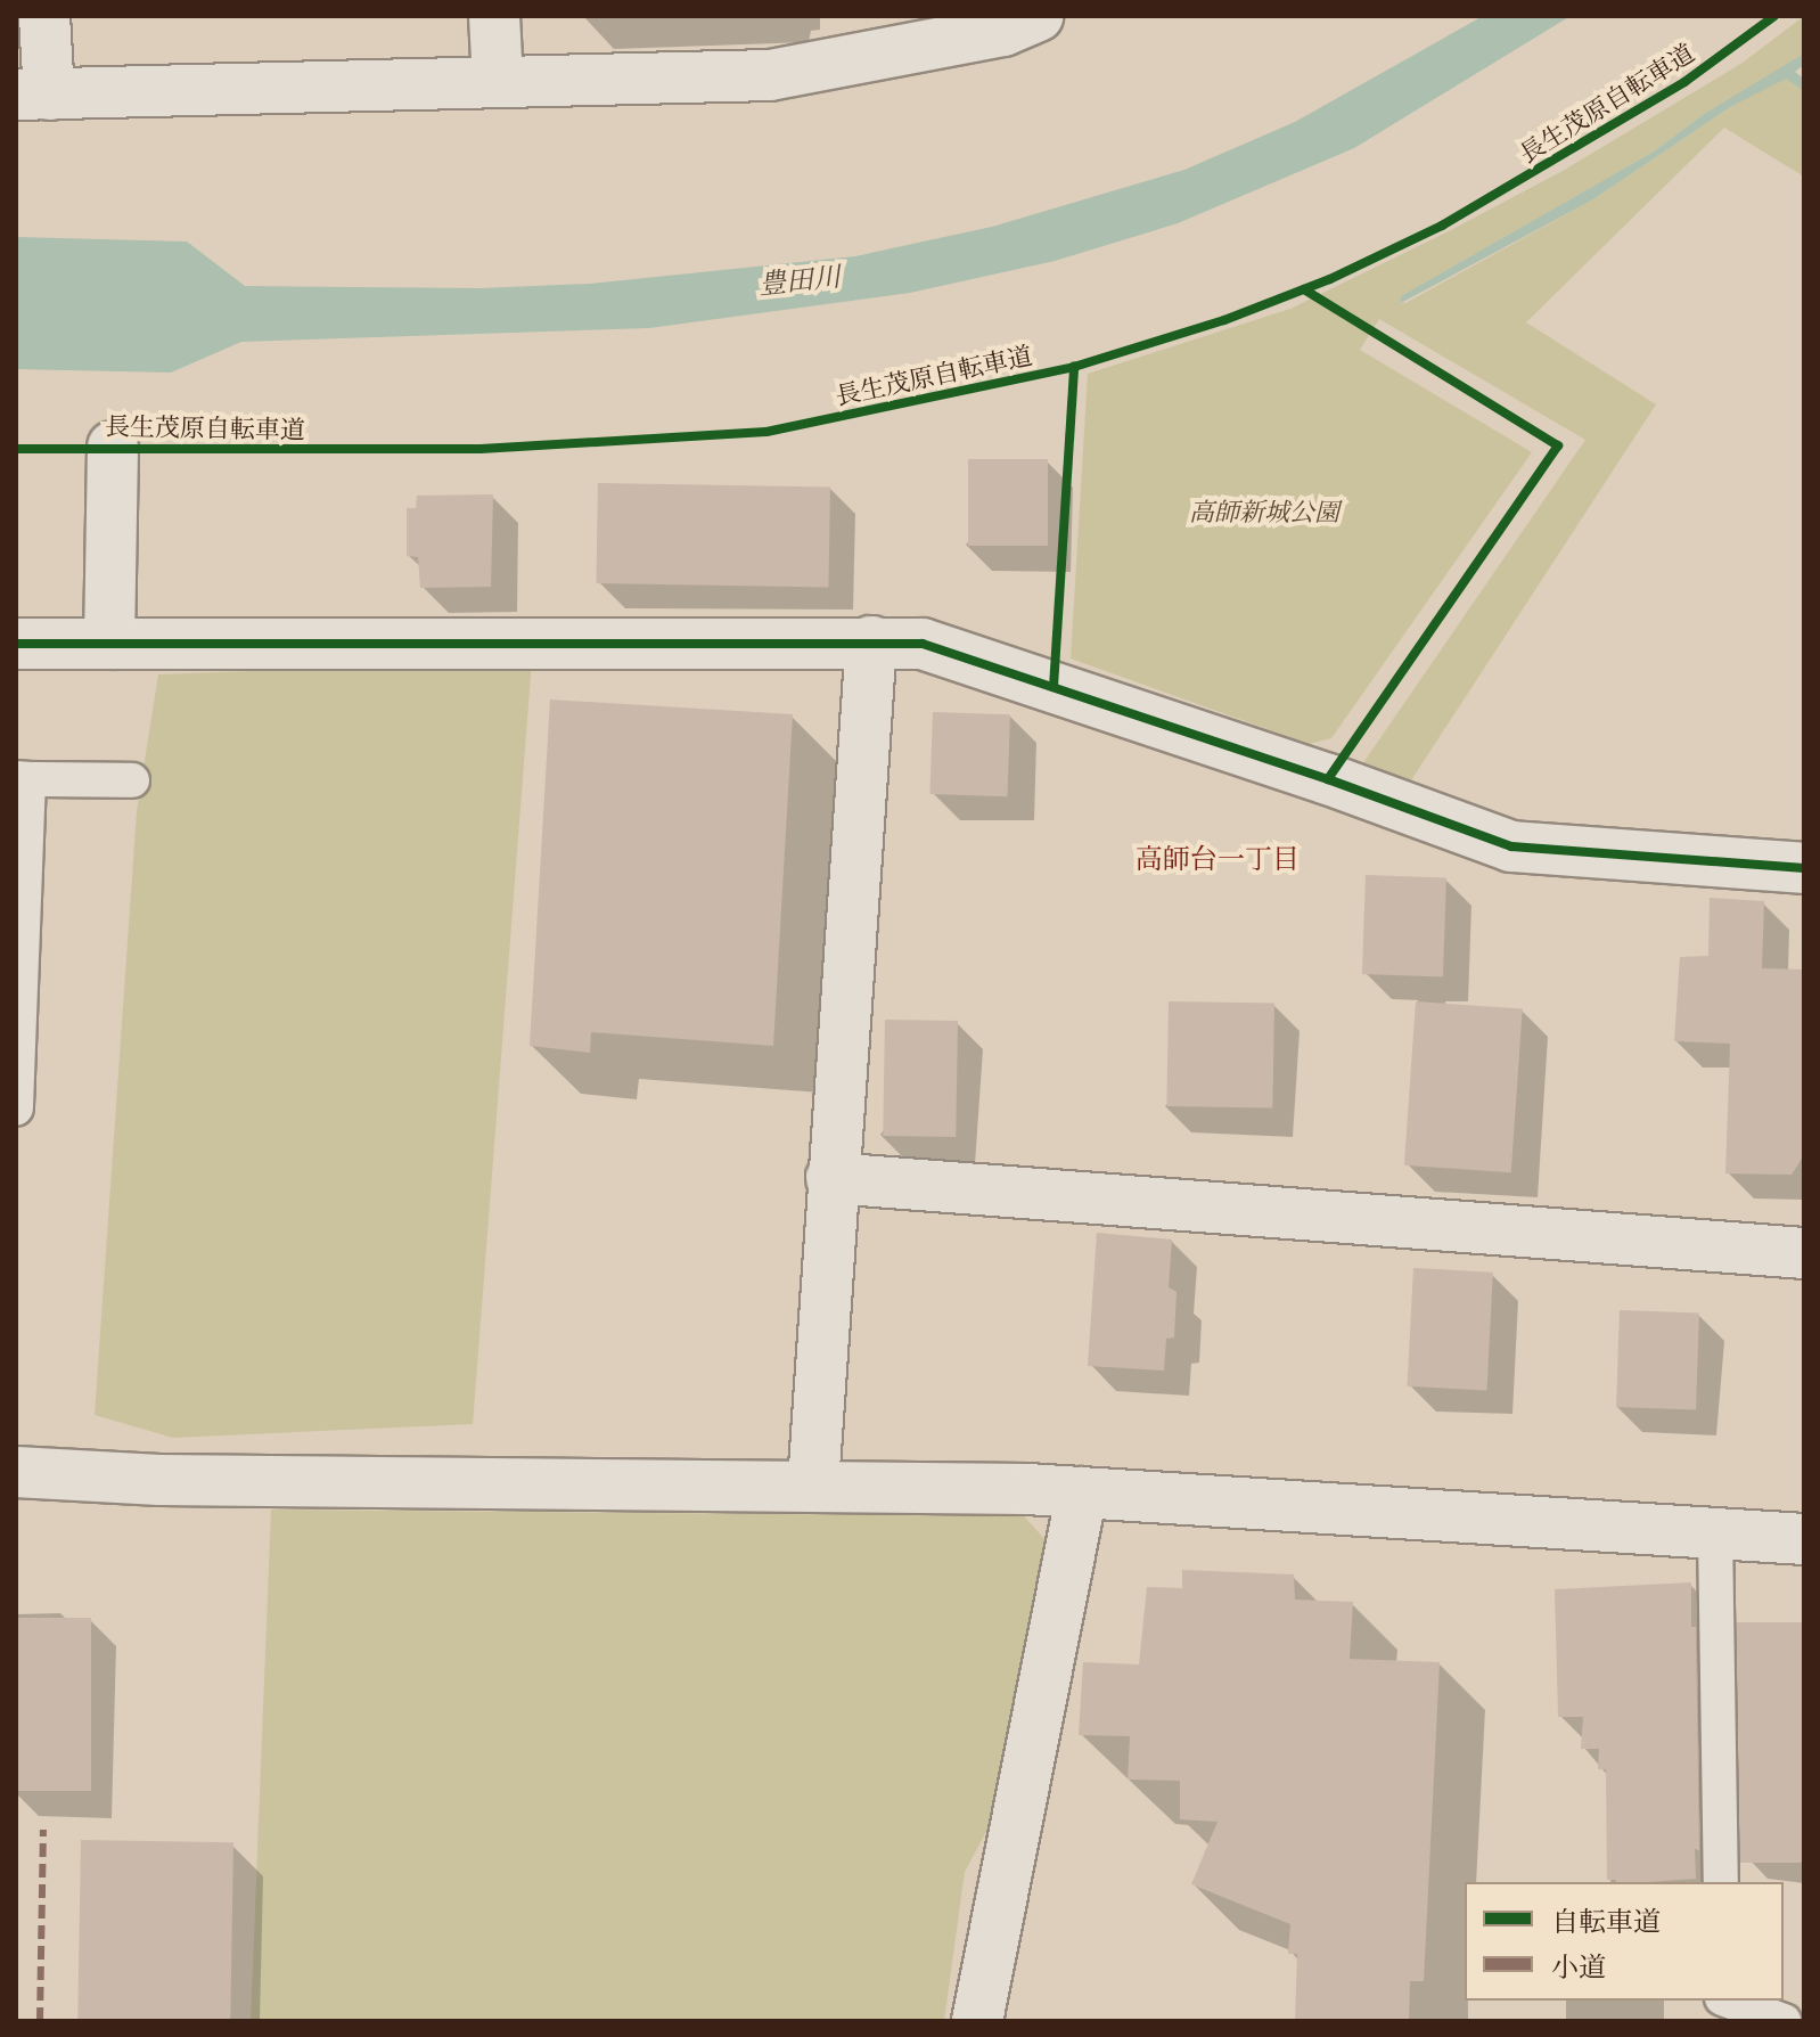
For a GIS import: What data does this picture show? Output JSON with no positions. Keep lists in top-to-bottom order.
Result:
{
  "streets": {
    "cycle path": ["長生茂原自転車道"]
  },
  "districts": ["高師台一丁目"],
  "water": ["豊田川"],
  "parks": ["高師新城公園"],
  "legend": ["自転車道", "小道"]
}
